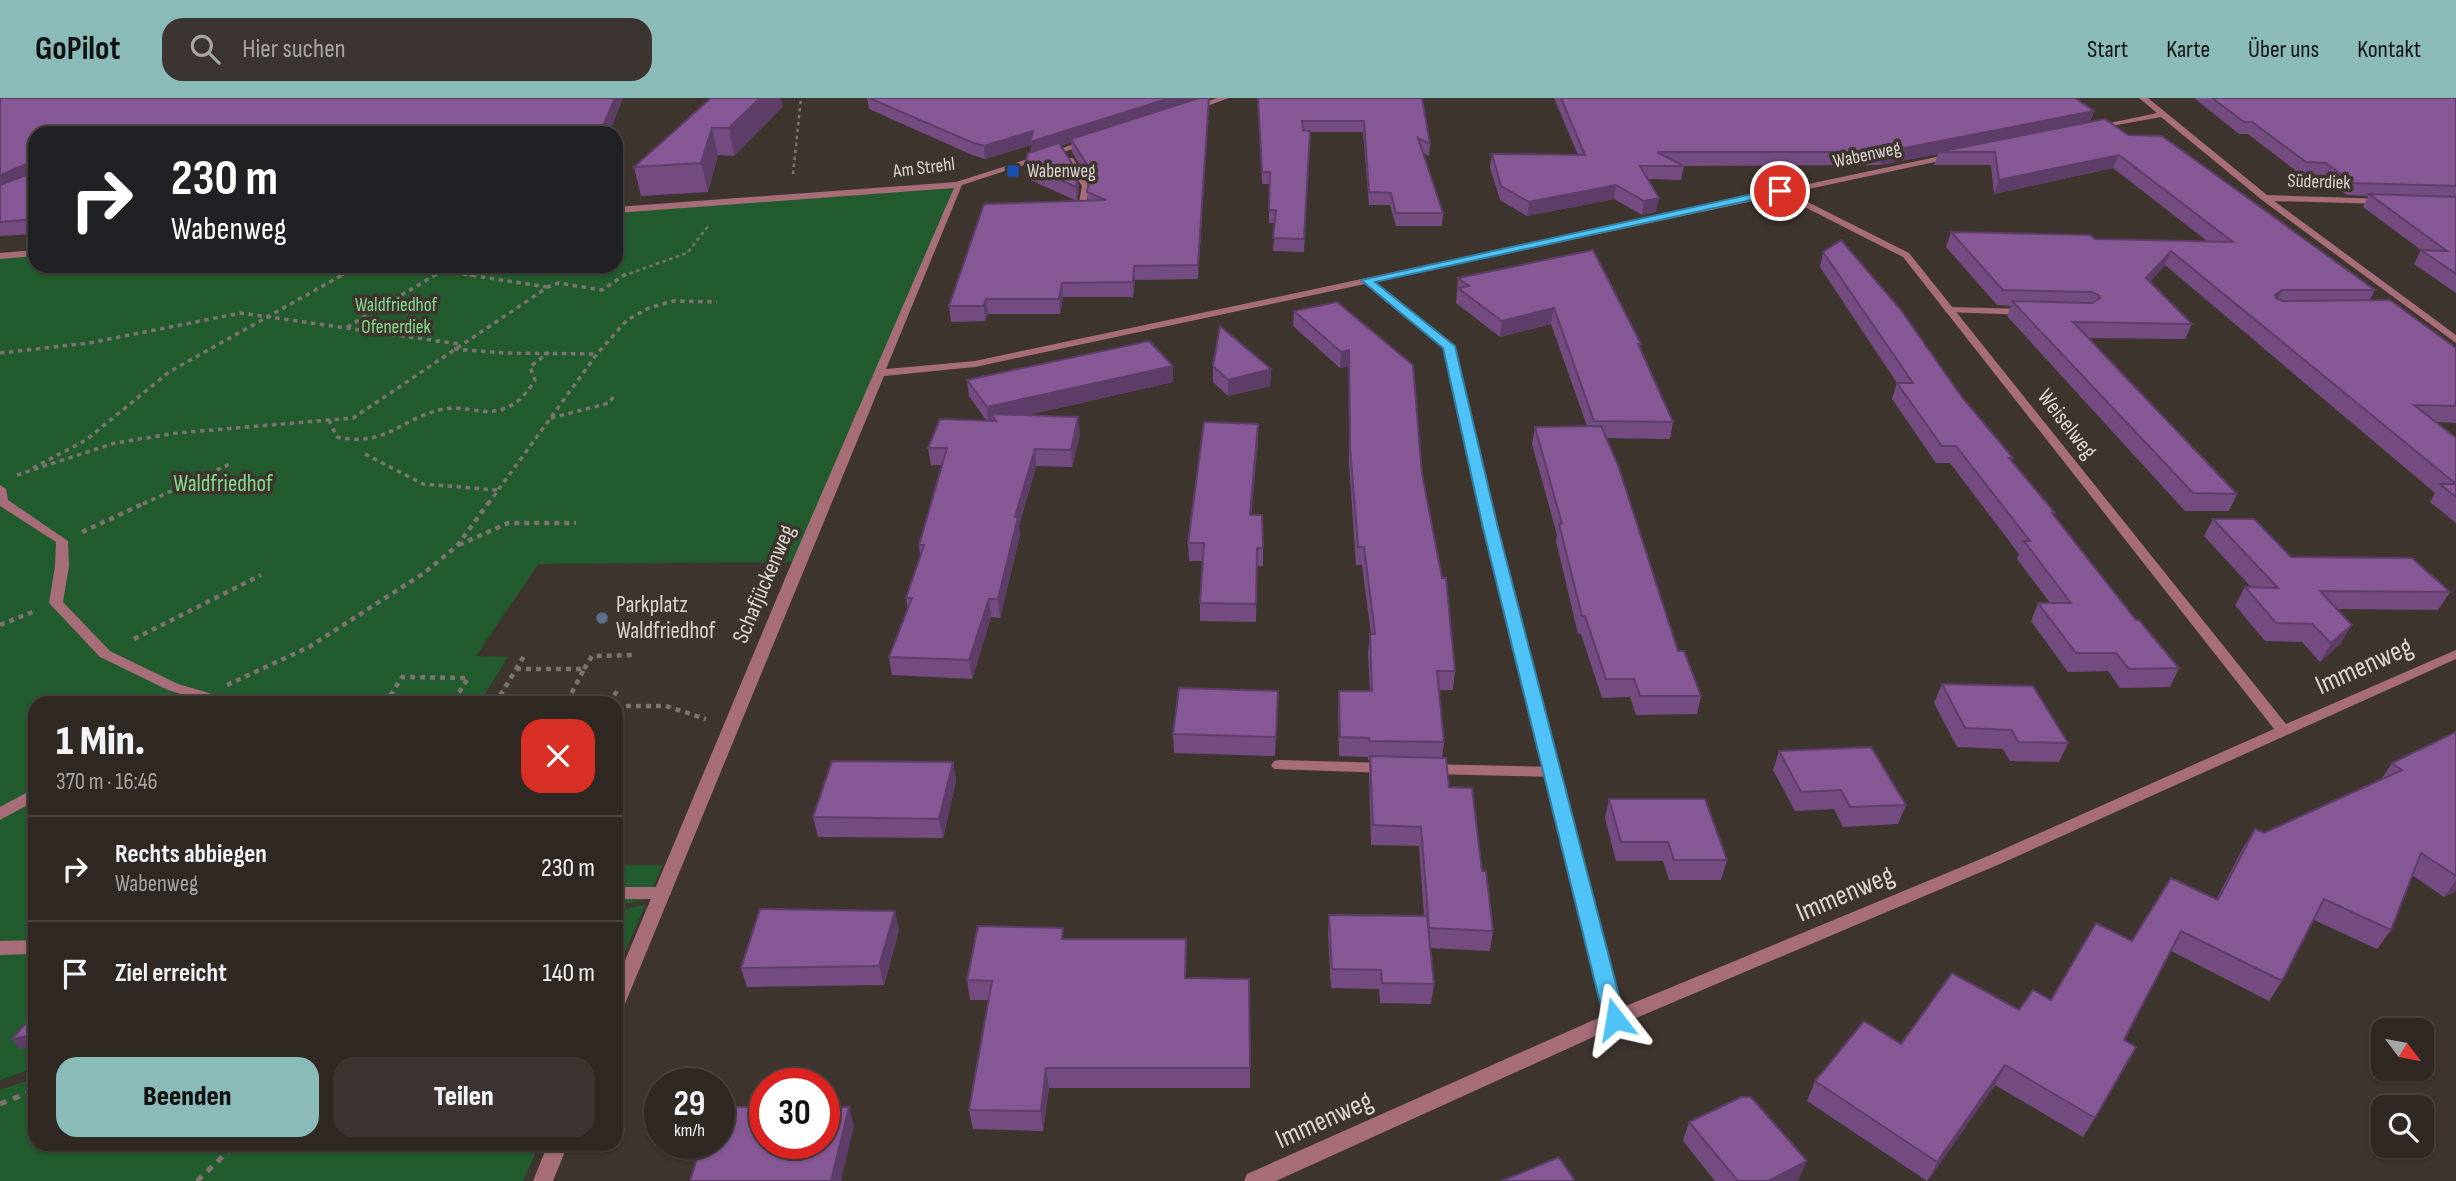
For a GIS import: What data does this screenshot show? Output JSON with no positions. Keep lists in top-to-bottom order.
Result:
{
  "streets": {
    "street": [
      "Wabenweg",
      "Am Strehl",
      "Süderdiek",
      "Weiselweg",
      "Schafjückenweg",
      "Immenweg"
    ]
  },
  "crossings": [
    ["Wabenweg", "Weiselweg"],
    ["Wabenweg", "Schafjückenweg"],
    ["Am Strehl", "Schafjückenweg"],
    ["Weiselweg", "Immenweg"]
  ],
  "parks": ["Waldfriedhof Ofenerdiek", "Waldfriedhof"],
  "places": {
    "transit": ["Wabenweg"],
    "other": ["Parkplatz Waldfriedhof"]
  },
  "north": "bottom right",
  "page": {
    "header": "GoPilot",
    "search": "Hier suchen",
    "nav": [
      "Start",
      "Karte",
      "Über uns",
      "Kontakt"
    ],
    "turn": ["230 m", "Wabenweg"],
    "heading": ["1 Min.", "370 m · 16:46"],
    "list": [
      {
        "name": "Rechts abbiegen",
        "note": "Wabenweg",
        "value": "230 m"
      },
      {
        "name": "Ziel erreicht",
        "value": "140 m"
      }
    ],
    "buttons": ["Beenden", "Teilen"],
    "speed": "29 km/h",
    "limit": "30"
  }
}
